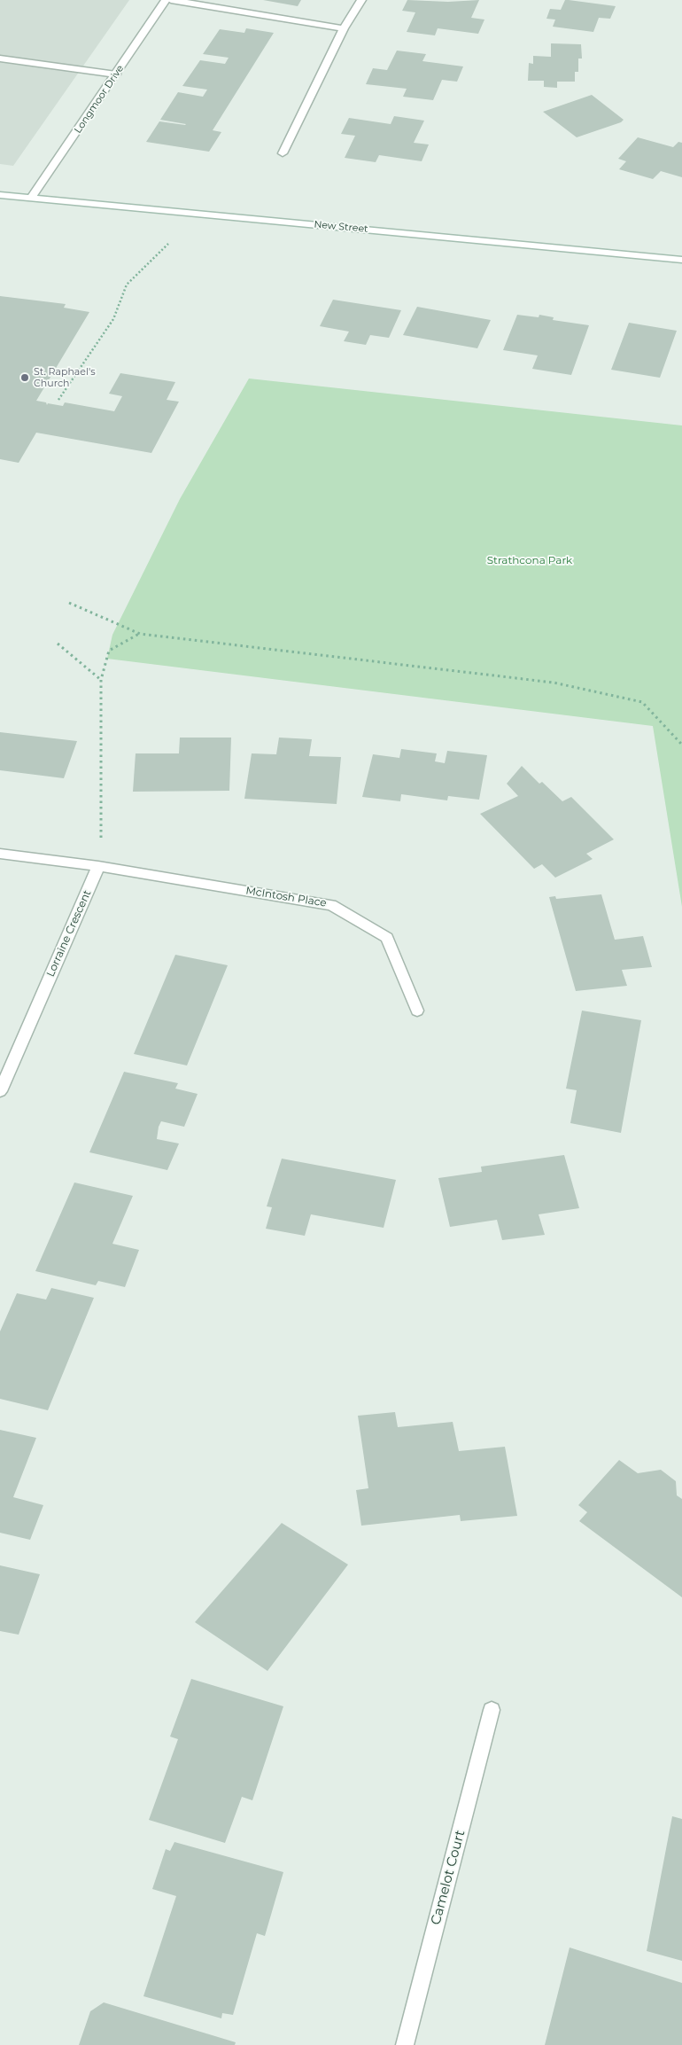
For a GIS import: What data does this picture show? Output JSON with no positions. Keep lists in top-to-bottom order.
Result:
{
  "streets": {
    "street": [
      "Longmoor Drive",
      "New Street",
      "McIntosh Place",
      "Lorraine Crescent",
      "Camelot Court"
    ]
  },
  "crossings": [
    ["Longmoor Drive", "New Street"],
    ["McIntosh Place", "Lorraine Crescent"]
  ],
  "parks": ["Strathcona Park"],
  "places": ["St. Raphael's Church"]
}
